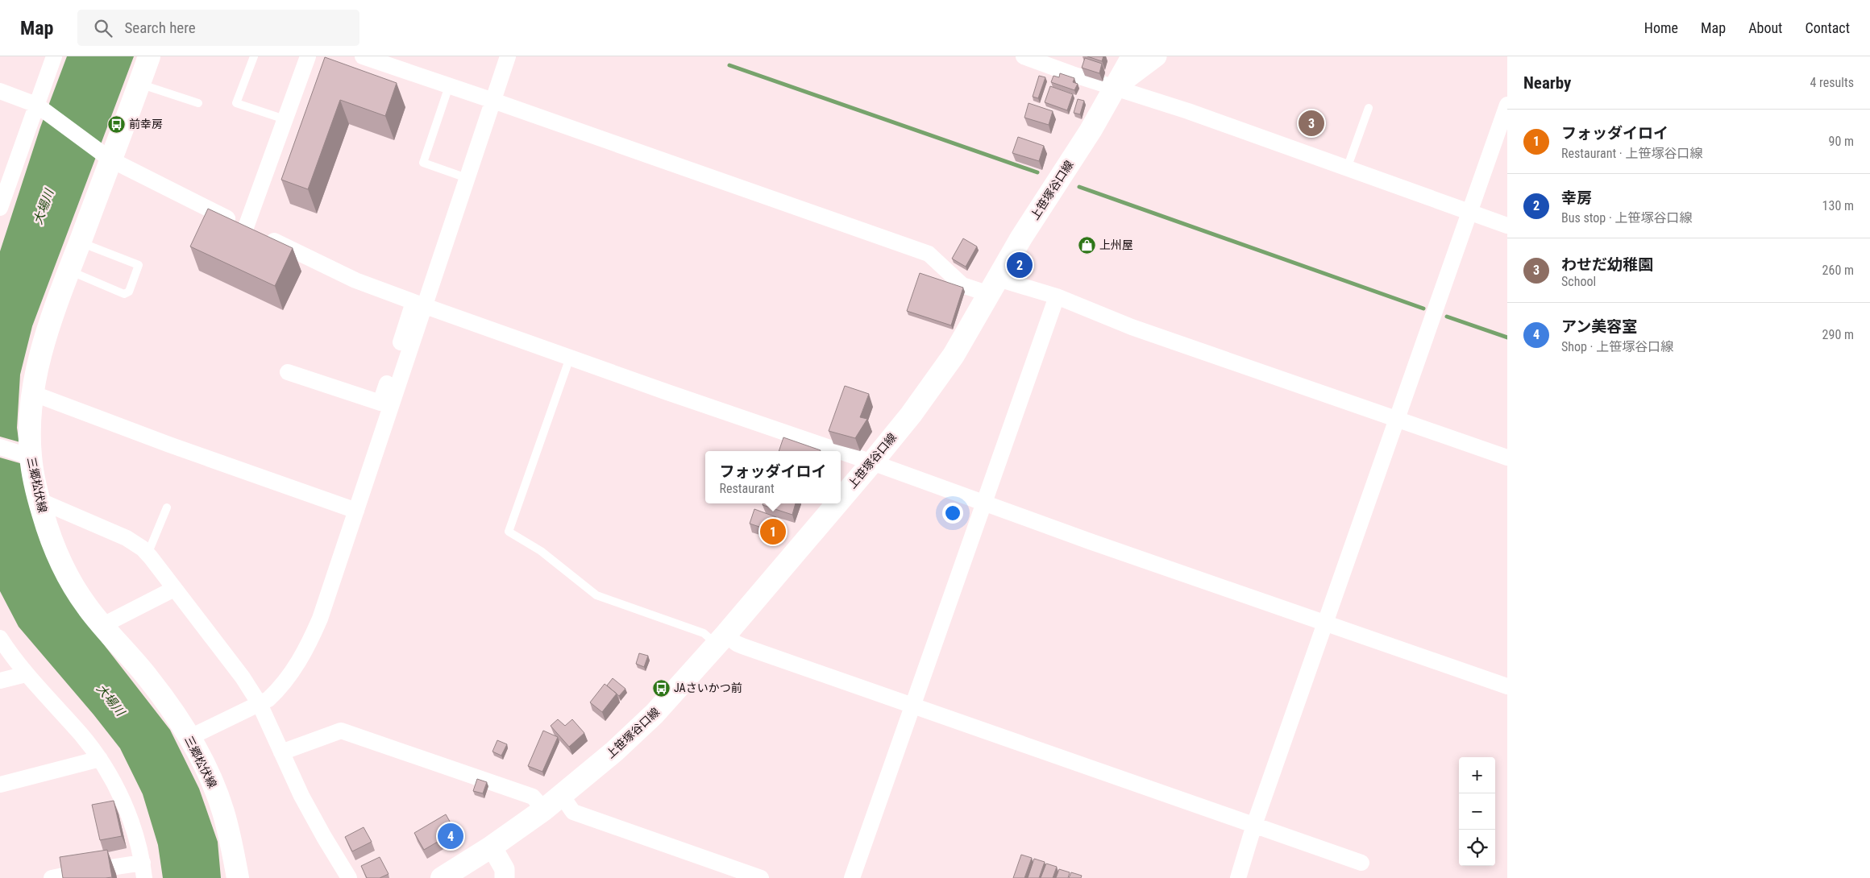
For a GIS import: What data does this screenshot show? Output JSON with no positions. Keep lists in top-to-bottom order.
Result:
{
  "streets": {
    "main road": ["上笹塚谷口線", "三郷松伏線"]
  },
  "water": ["大場川"],
  "places": {
    "bus stop": ["前幸房", "JAさいかつ前"],
    "shop": ["上州屋"]
  },
  "page": {
    "header": "Map",
    "search": "Search here",
    "nav": [
      "Home",
      "Map",
      "About",
      "Contact"
    ],
    "heading": ["Nearby", "4 results"],
    "pins": [
      "3",
      "2",
      "1",
      "4"
    ],
    "list": [
      {
        "mark": "1",
        "name": "フォッダイロイ",
        "note": "Restaurant · 上笹塚谷口線",
        "value": "90 m"
      },
      {
        "mark": "2",
        "name": "幸房",
        "note": "Bus stop · 上笹塚谷口線",
        "value": "130 m"
      },
      {
        "mark": "3",
        "name": "わせだ幼稚園",
        "note": "School",
        "value": "260 m"
      },
      {
        "mark": "4",
        "name": "アン美容室",
        "note": "Shop · 上笹塚谷口線",
        "value": "290 m"
      }
    ],
    "popup": ["フォッダイロイ", "Restaurant"],
    "map_buttons": ["+", "−"]
  }
}
